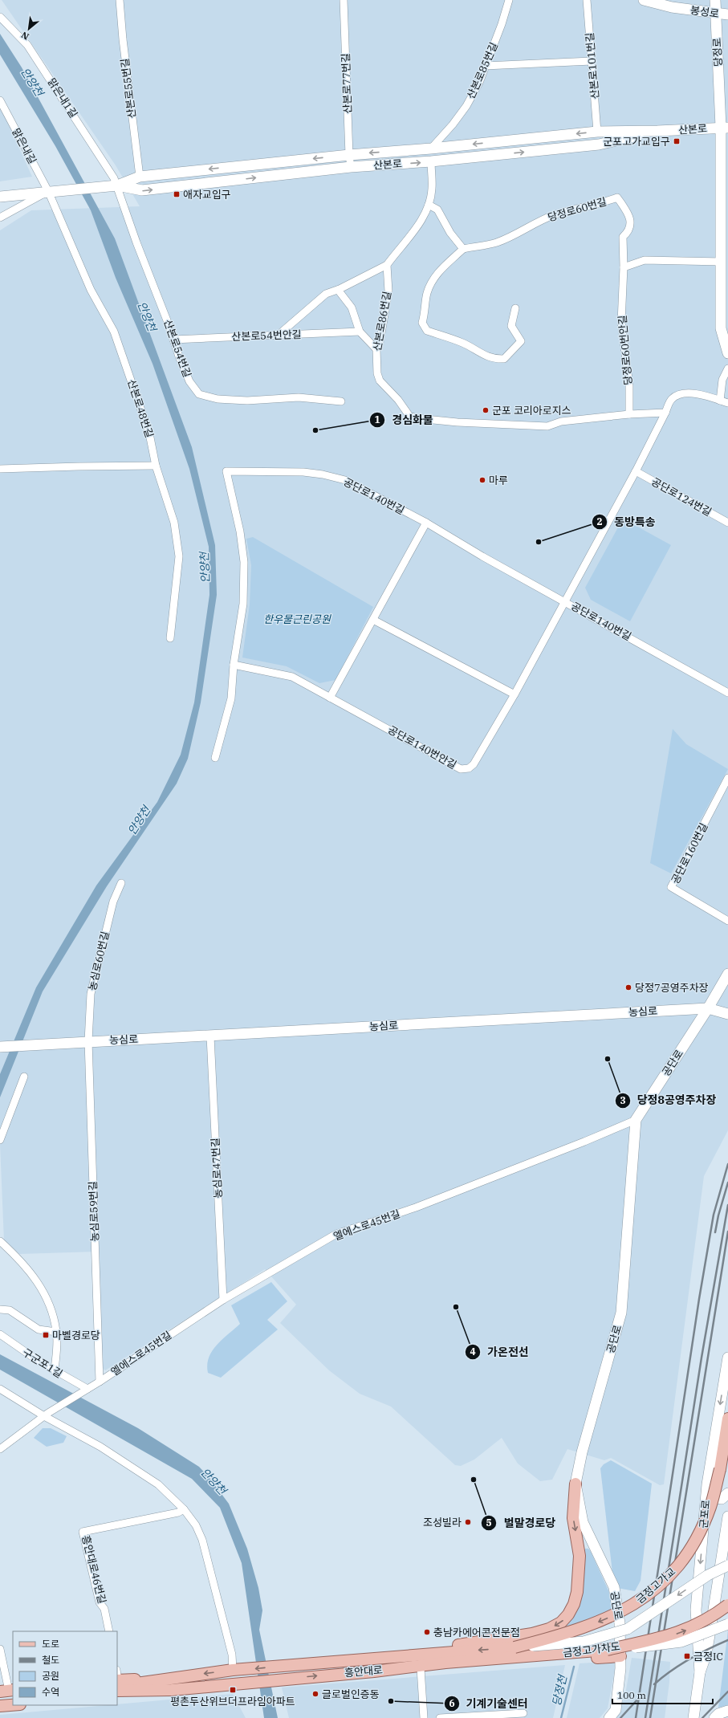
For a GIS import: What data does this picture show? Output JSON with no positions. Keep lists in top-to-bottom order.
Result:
{
  "streets": {
    "main road": ["금정고가교", "금정고가차도", "흥안대로"],
    "street": [
      "봉성로",
      "당정로",
      "산본로101번길",
      "산본로85번길",
      "산본로77번길",
      "산본로55번길",
      "맑은내1길",
      "산본로",
      "맑은내길",
      "당정로60번길",
      "산본로86번길",
      "산본로54번안길",
      "산본로54번길",
      "당정로60번안길",
      "산본로48번길",
      "공단로140번길",
      "공단로124번길",
      "공단로140번안길",
      "공단로160번길",
      "농심로60번길",
      "농심로",
      "공단로",
      "농심로47번길",
      "농심로59번길",
      "엘에스로45번길",
      "구군포1길",
      "군포로",
      "흥안대로46번길"
    ]
  },
  "crossings": [
    ["봉성로", "당정로"],
    ["당정로", "산본로"],
    ["산본로101번길", "산본로"],
    ["산본로85번길", "산본로"],
    ["산본로77번길", "산본로"],
    ["산본로55번길", "산본로"],
    ["맑은내1길", "산본로"],
    ["맑은내1길", "산본로54번길"],
    ["산본로", "산본로54번길"],
    ["맑은내길", "산본로48번길"],
    ["당정로60번길", "당정로60번안길"],
    ["산본로86번길", "당정로60번안길"],
    ["산본로86번길", "공단로140번안길"],
    ["산본로54번안길", "산본로54번길"],
    ["공단로140번길", "공단로140번안길"],
    ["공단로124번길", "공단로140번안길"],
    ["농심로60번길", "농심로"],
    ["농심로60번길", "농심로59번길"],
    ["농심로", "공단로"],
    ["농심로", "농심로47번길"],
    ["농심로", "농심로59번길"],
    ["공단로", "엘에스로45번길"],
    ["농심로47번길", "엘에스로45번길"],
    ["농심로59번길", "엘에스로45번길"],
    ["엘에스로45번길", "구군포1길"],
    ["금정고가차도", "흥안대로"]
  ],
  "one_way": ["금정고가교", "금정고가차도"],
  "water": ["안양천", "당정천"],
  "parks": ["한우물근린공원"],
  "places": {
    "transit": [
      "군포고가교입구",
      "애자교입구",
      "마벨경로당",
      "금정IC",
      "평촌두산위브더프라임아파트"
    ],
    "other": [
      "군포 코리아로지스",
      "경심화물",
      "마루",
      "동방특송",
      "당정7공영주차장",
      "당정8공영주차장",
      "가온전선",
      "벌말경로당",
      "조성빌라",
      "충남카에어콘전문점",
      "글로벌인증동",
      "기계기술센터"
    ]
  },
  "legend": [
    "도로",
    "철도",
    "공원",
    "수역"
  ],
  "scale_bar": "100 m",
  "north": "bottom left"
}
